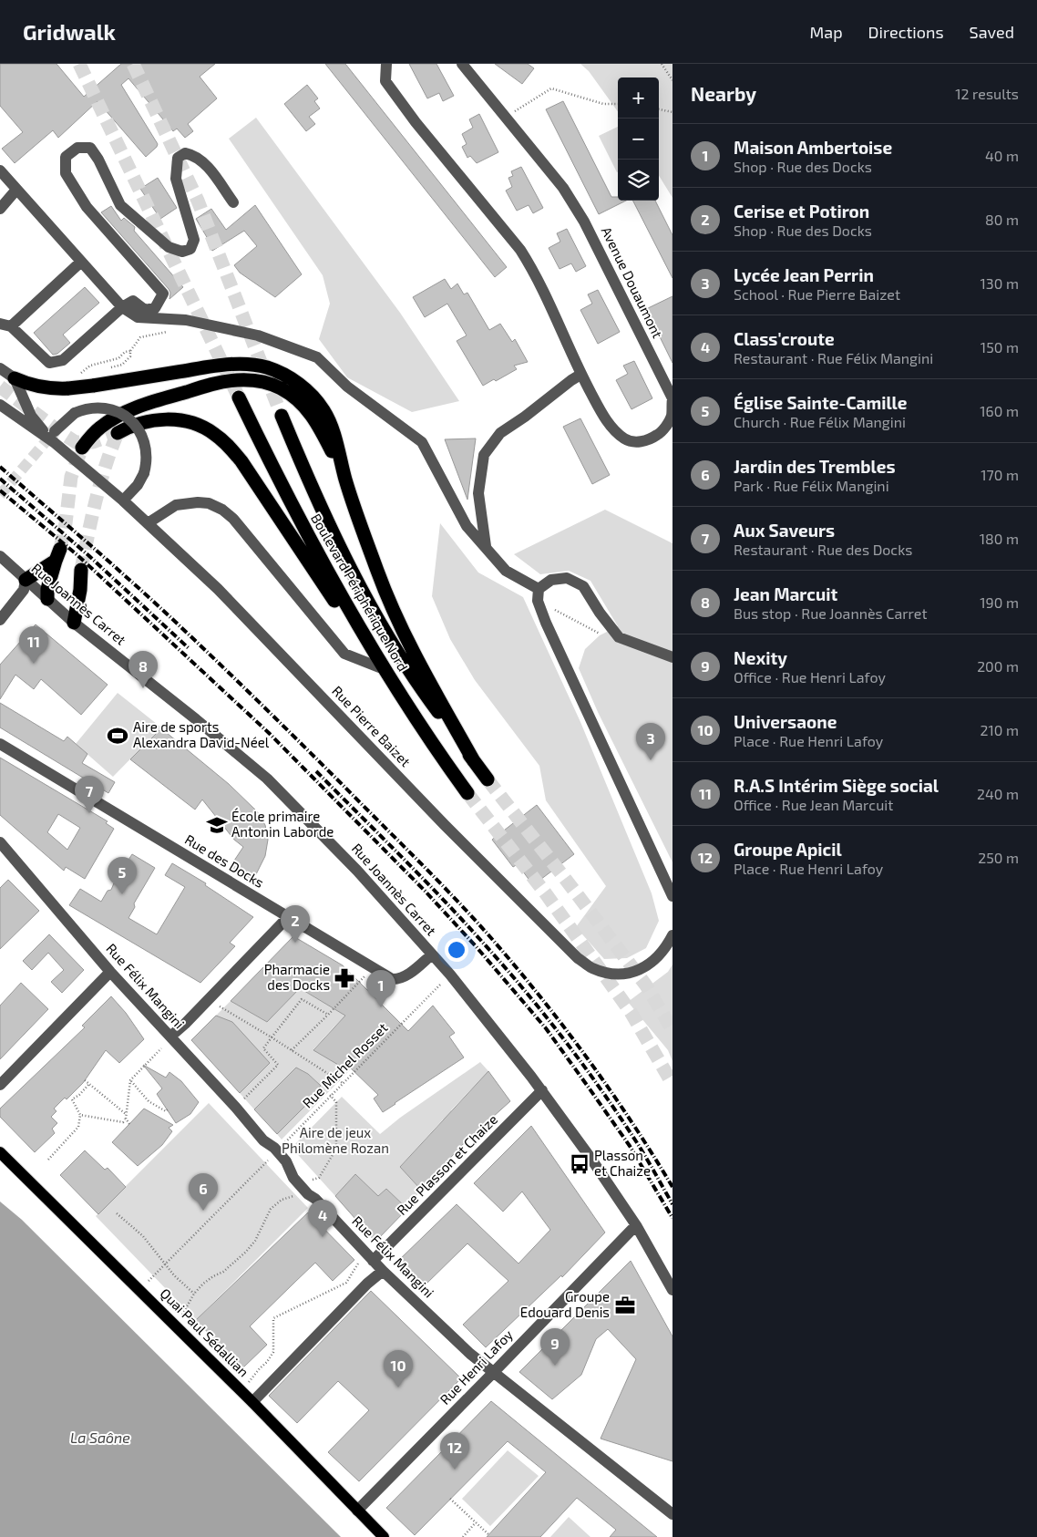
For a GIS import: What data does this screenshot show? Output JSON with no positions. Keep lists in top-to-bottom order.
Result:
{
  "streets": {
    "highway": ["Boulevard Périphérique Nord"],
    "main road": ["Quai Paul Sédallian"],
    "street": [
      "Avenue Douaumont",
      "Rue Joannès Carret",
      "Rue Pierre Baizet",
      "Rue des Docks",
      "Rue Félix Mangini",
      "Rue Plasson et Chaize",
      "Rue Henri Lafoy"
    ],
    "path": ["Rue Michel Rosset"]
  },
  "crossings": [
    ["Rue Joannès Carret", "Rue des Docks"],
    ["Rue Joannès Carret", "Rue Michel Rosset"],
    ["Rue Joannès Carret", "Rue Plasson et Chaize"],
    ["Rue Joannès Carret", "Rue Henri Lafoy"],
    ["Rue Félix Mangini", "Rue Michel Rosset"],
    ["Rue Félix Mangini", "Rue Plasson et Chaize"],
    ["Rue Félix Mangini", "Rue Henri Lafoy"],
    ["Quai Paul Sédallian", "Rue Henri Lafoy"]
  ],
  "water": ["La Saône"],
  "parks": ["Aire de jeux Philomène Rozan"],
  "places": {
    "sports": ["Aire de sports Alexandra David-Néel"],
    "school or university": ["École primaire Antonin Laborde"],
    "pharmacy": ["Pharmacie des Docks"],
    "bus stop": ["Plasson et Chaize"],
    "office": ["Groupe Edouard Denis"]
  },
  "page": {
    "header": "Gridwalk",
    "nav": ["Map", "Directions", "Saved"],
    "heading": ["Nearby", "12 results"],
    "map_buttons": ["+", "−"],
    "list": [
      {
        "mark": "1",
        "name": "Maison Ambertoise",
        "note": "Shop · Rue des Docks",
        "value": "40 m"
      },
      {
        "mark": "2",
        "name": "Cerise et Potiron",
        "note": "Shop · Rue des Docks",
        "value": "80 m"
      },
      {
        "mark": "3",
        "name": "Lycée Jean Perrin",
        "note": "School · Rue Pierre Baizet",
        "value": "130 m"
      },
      {
        "mark": "4",
        "name": "Class'croute",
        "note": "Restaurant · Rue Félix Mangini",
        "value": "150 m"
      },
      {
        "mark": "5",
        "name": "Église Sainte-Camille",
        "note": "Church · Rue Félix Mangini",
        "value": "160 m"
      },
      {
        "mark": "6",
        "name": "Jardin des Trembles",
        "note": "Park · Rue Félix Mangini",
        "value": "170 m"
      },
      {
        "mark": "7",
        "name": "Aux Saveurs",
        "note": "Restaurant · Rue des Docks",
        "value": "180 m"
      },
      {
        "mark": "8",
        "name": "Jean Marcuit",
        "note": "Bus stop · Rue Joannès Carret",
        "value": "190 m"
      },
      {
        "mark": "9",
        "name": "Nexity",
        "note": "Office · Rue Henri Lafoy",
        "value": "200 m"
      },
      {
        "mark": "10",
        "name": "Universaone",
        "note": "Place · Rue Henri Lafoy",
        "value": "210 m"
      },
      {
        "mark": "11",
        "name": "R.A.S Intérim Siège social",
        "note": "Office · Rue Jean Marcuit",
        "value": "240 m"
      },
      {
        "mark": "12",
        "name": "Groupe Apicil",
        "note": "Place · Rue Henri Lafoy",
        "value": "250 m"
      }
    ],
    "pins": [
      "11",
      "8",
      "3",
      "7",
      "5",
      "2",
      "1",
      "6",
      "4",
      "9",
      "10",
      "12"
    ]
  }
}
